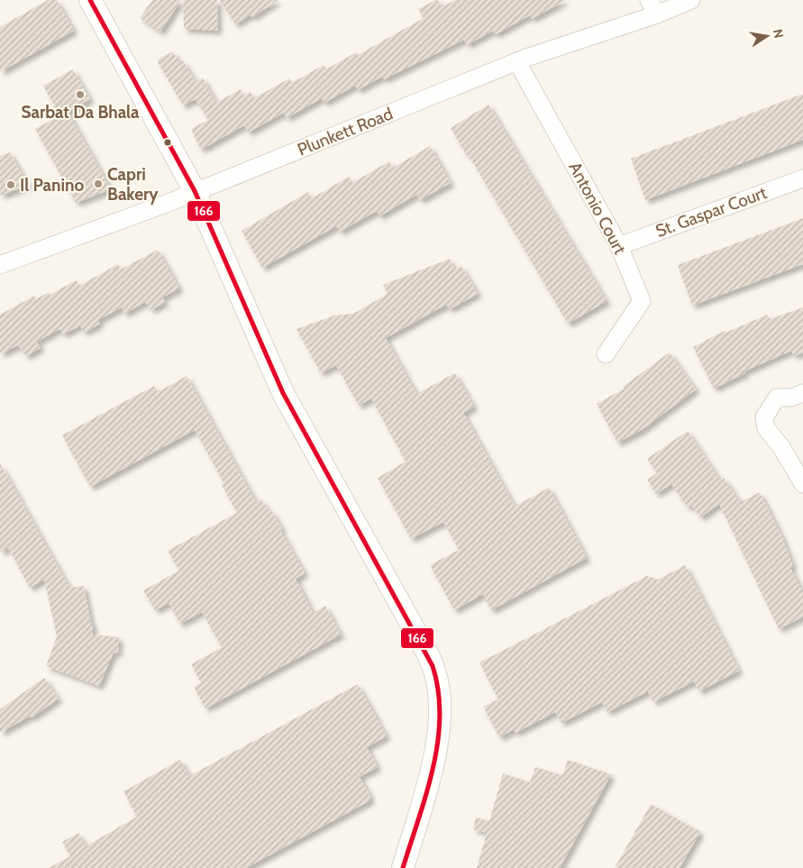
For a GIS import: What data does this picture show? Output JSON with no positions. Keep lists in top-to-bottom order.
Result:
{
  "streets": {
    "street": ["Plunkett Road", "Antonio Court", "St. Gaspar Court"]
  },
  "crossings": [
    ["Plunkett Road", "Antonio Court"],
    ["Antonio Court", "St. Gaspar Court"]
  ],
  "places": ["Sarbat Da Bhala", "Capri Bakery", "Il Panino"],
  "lines": ["transit line 166"],
  "north": "right"
}
